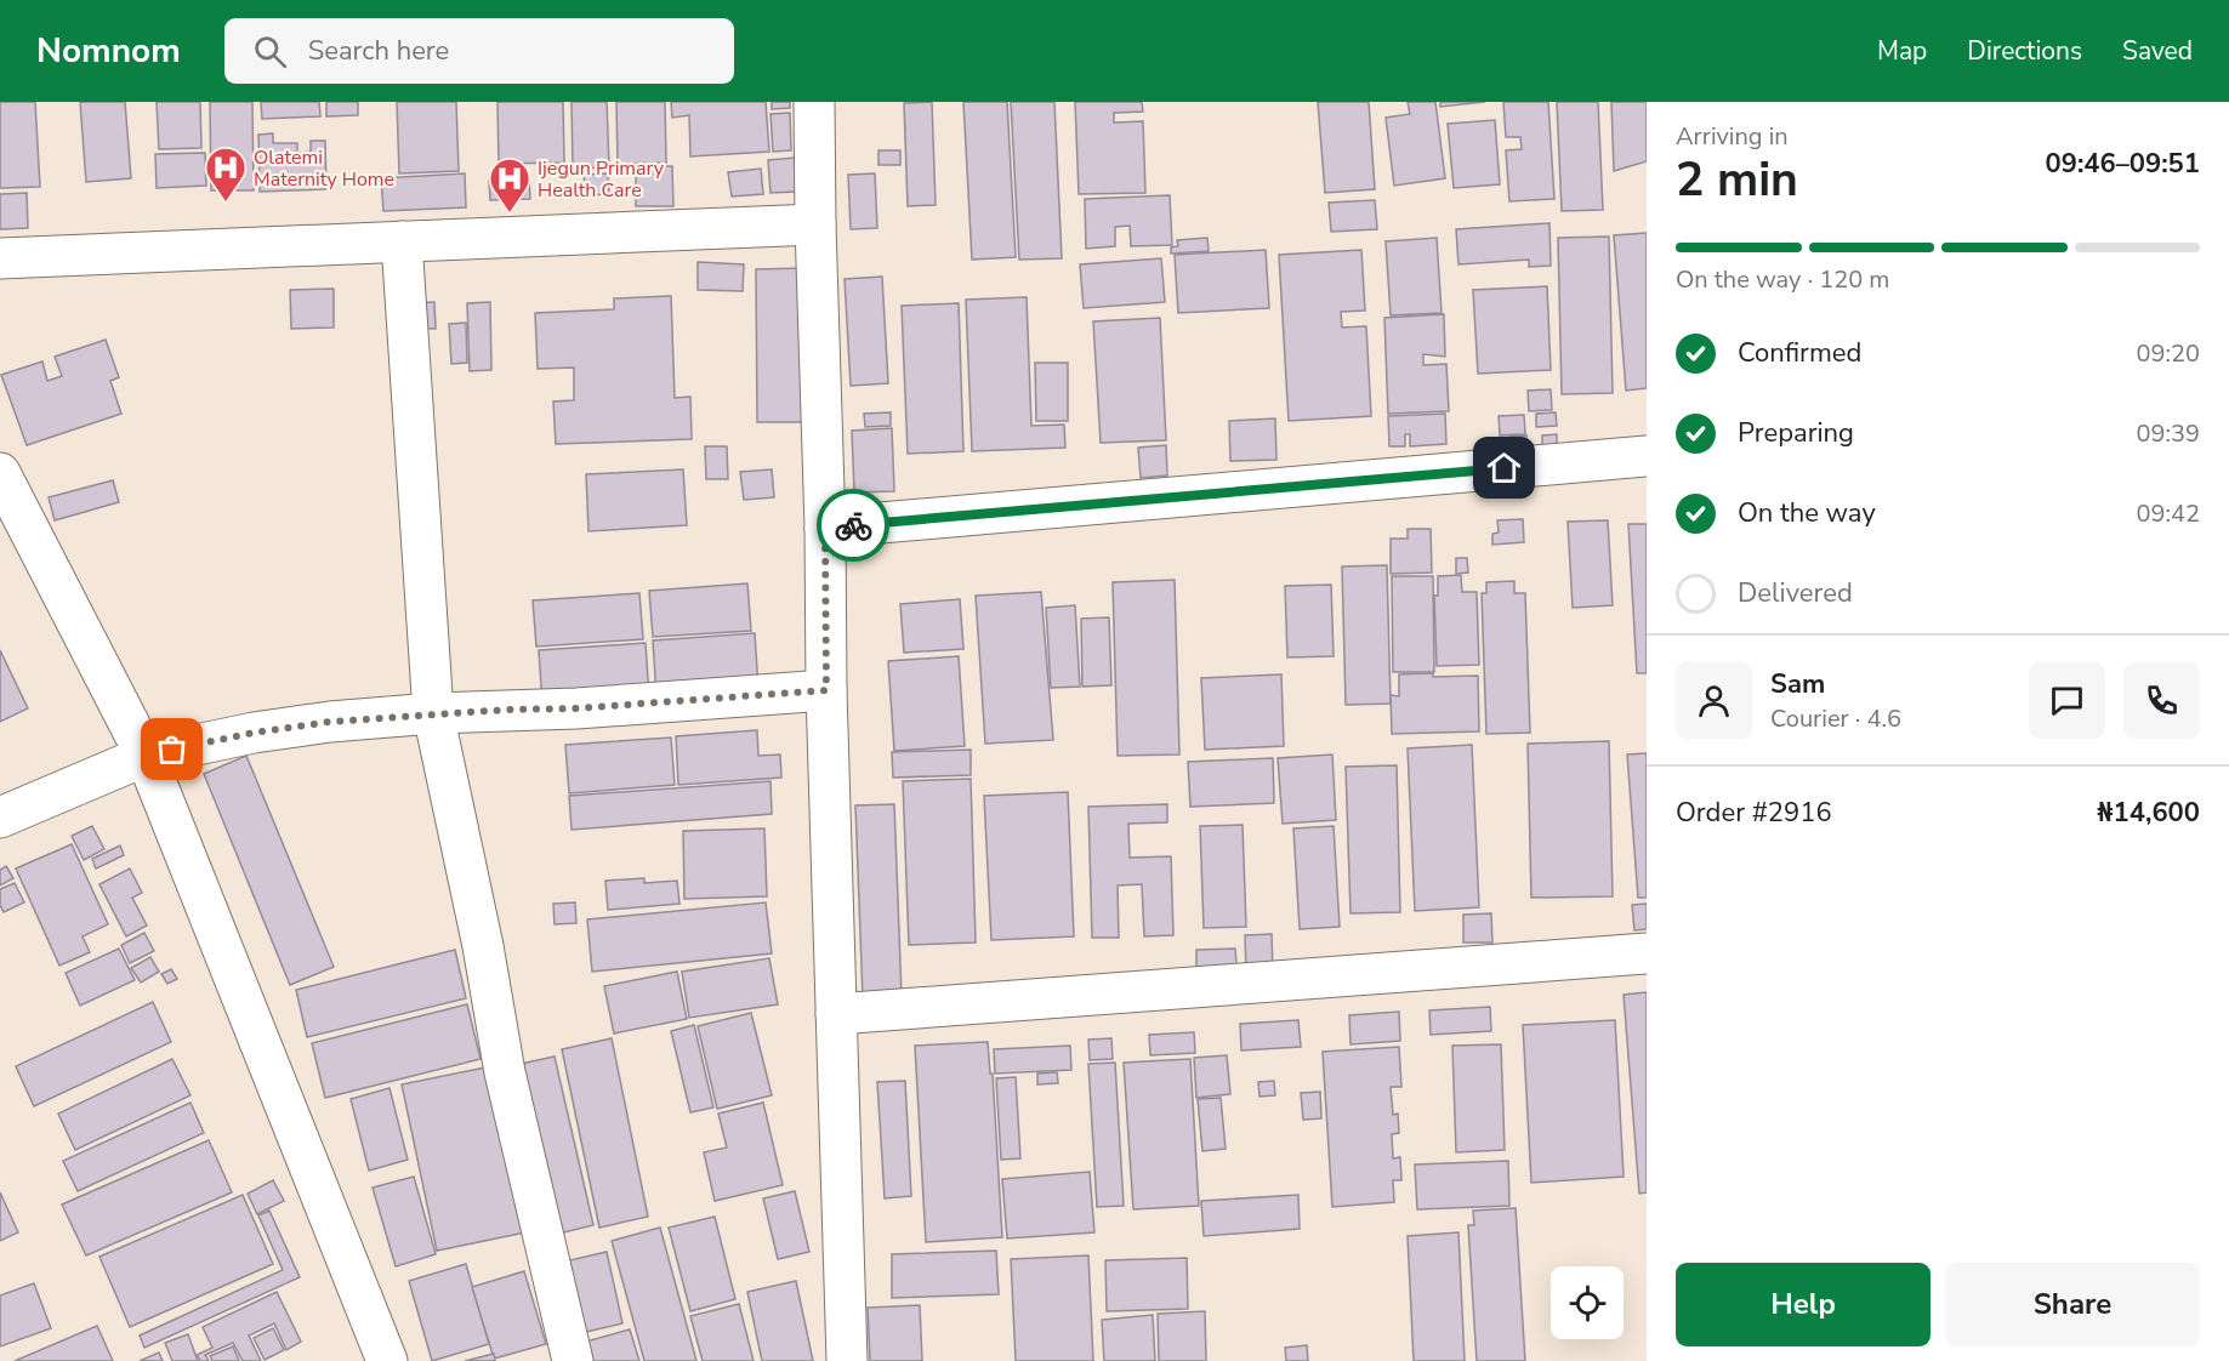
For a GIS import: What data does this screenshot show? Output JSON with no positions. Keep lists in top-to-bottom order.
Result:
{
  "places": {
    "hospital": ["Olatemi Maternity Home", "Ijegun Primary Health Care"]
  },
  "page": {
    "header": "Nomnom",
    "search": "Search here",
    "nav": ["Map", "Directions", "Saved"],
    "heading": ["2 min", "Arriving in", "09:46–09:51"],
    "panel": [
      "Sam",
      "Courier · 4.6",
      "Order #2916",
      "₦14,600"
    ],
    "bar": "On the way · 120 m",
    "list": [
      ["Confirmed", "09:20"],
      ["Preparing", "09:39"],
      ["On the way", "09:42"],
      "Delivered"
    ],
    "buttons": ["Help", "Share"]
  }
}
